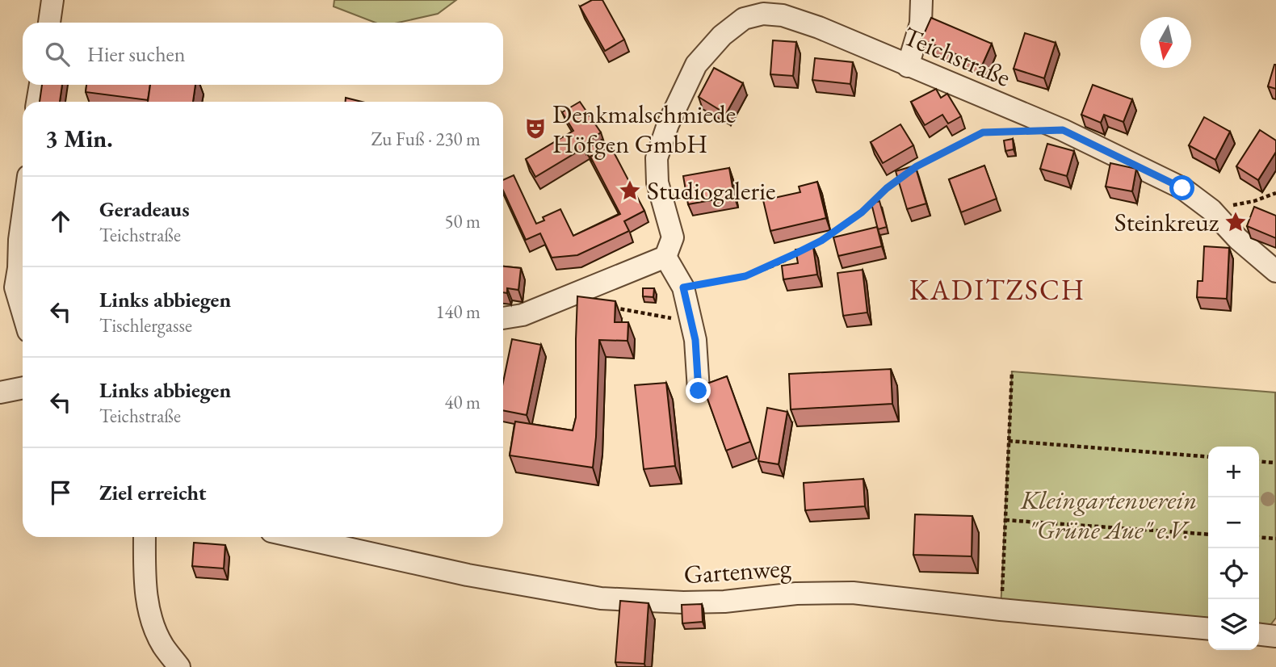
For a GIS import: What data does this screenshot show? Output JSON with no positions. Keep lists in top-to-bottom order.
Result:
{
  "streets": {
    "street": ["Teichstraße", "Gartenweg"]
  },
  "districts": ["KADITZSCH"],
  "parks": ["Kleingartenverein \"Grüne Aue\" e.V."],
  "places": {
    "theatre": ["Denkmalschmiede Höfgen GmbH"],
    "place": ["Studiogalerie", "Steinkreuz"]
  },
  "north": "bottom",
  "page": {
    "search": "Hier suchen",
    "heading": ["3 Min.", "Zu Fuß · 230 m"],
    "list": [
      ["Geradeaus", "Teichstraße", "50 m"],
      ["Links abbiegen", "Tischlergasse", "140 m"],
      ["Links abbiegen", "Teichstraße", "40 m"],
      "Ziel erreicht"
    ],
    "map_buttons": ["+", "−"]
  }
}
